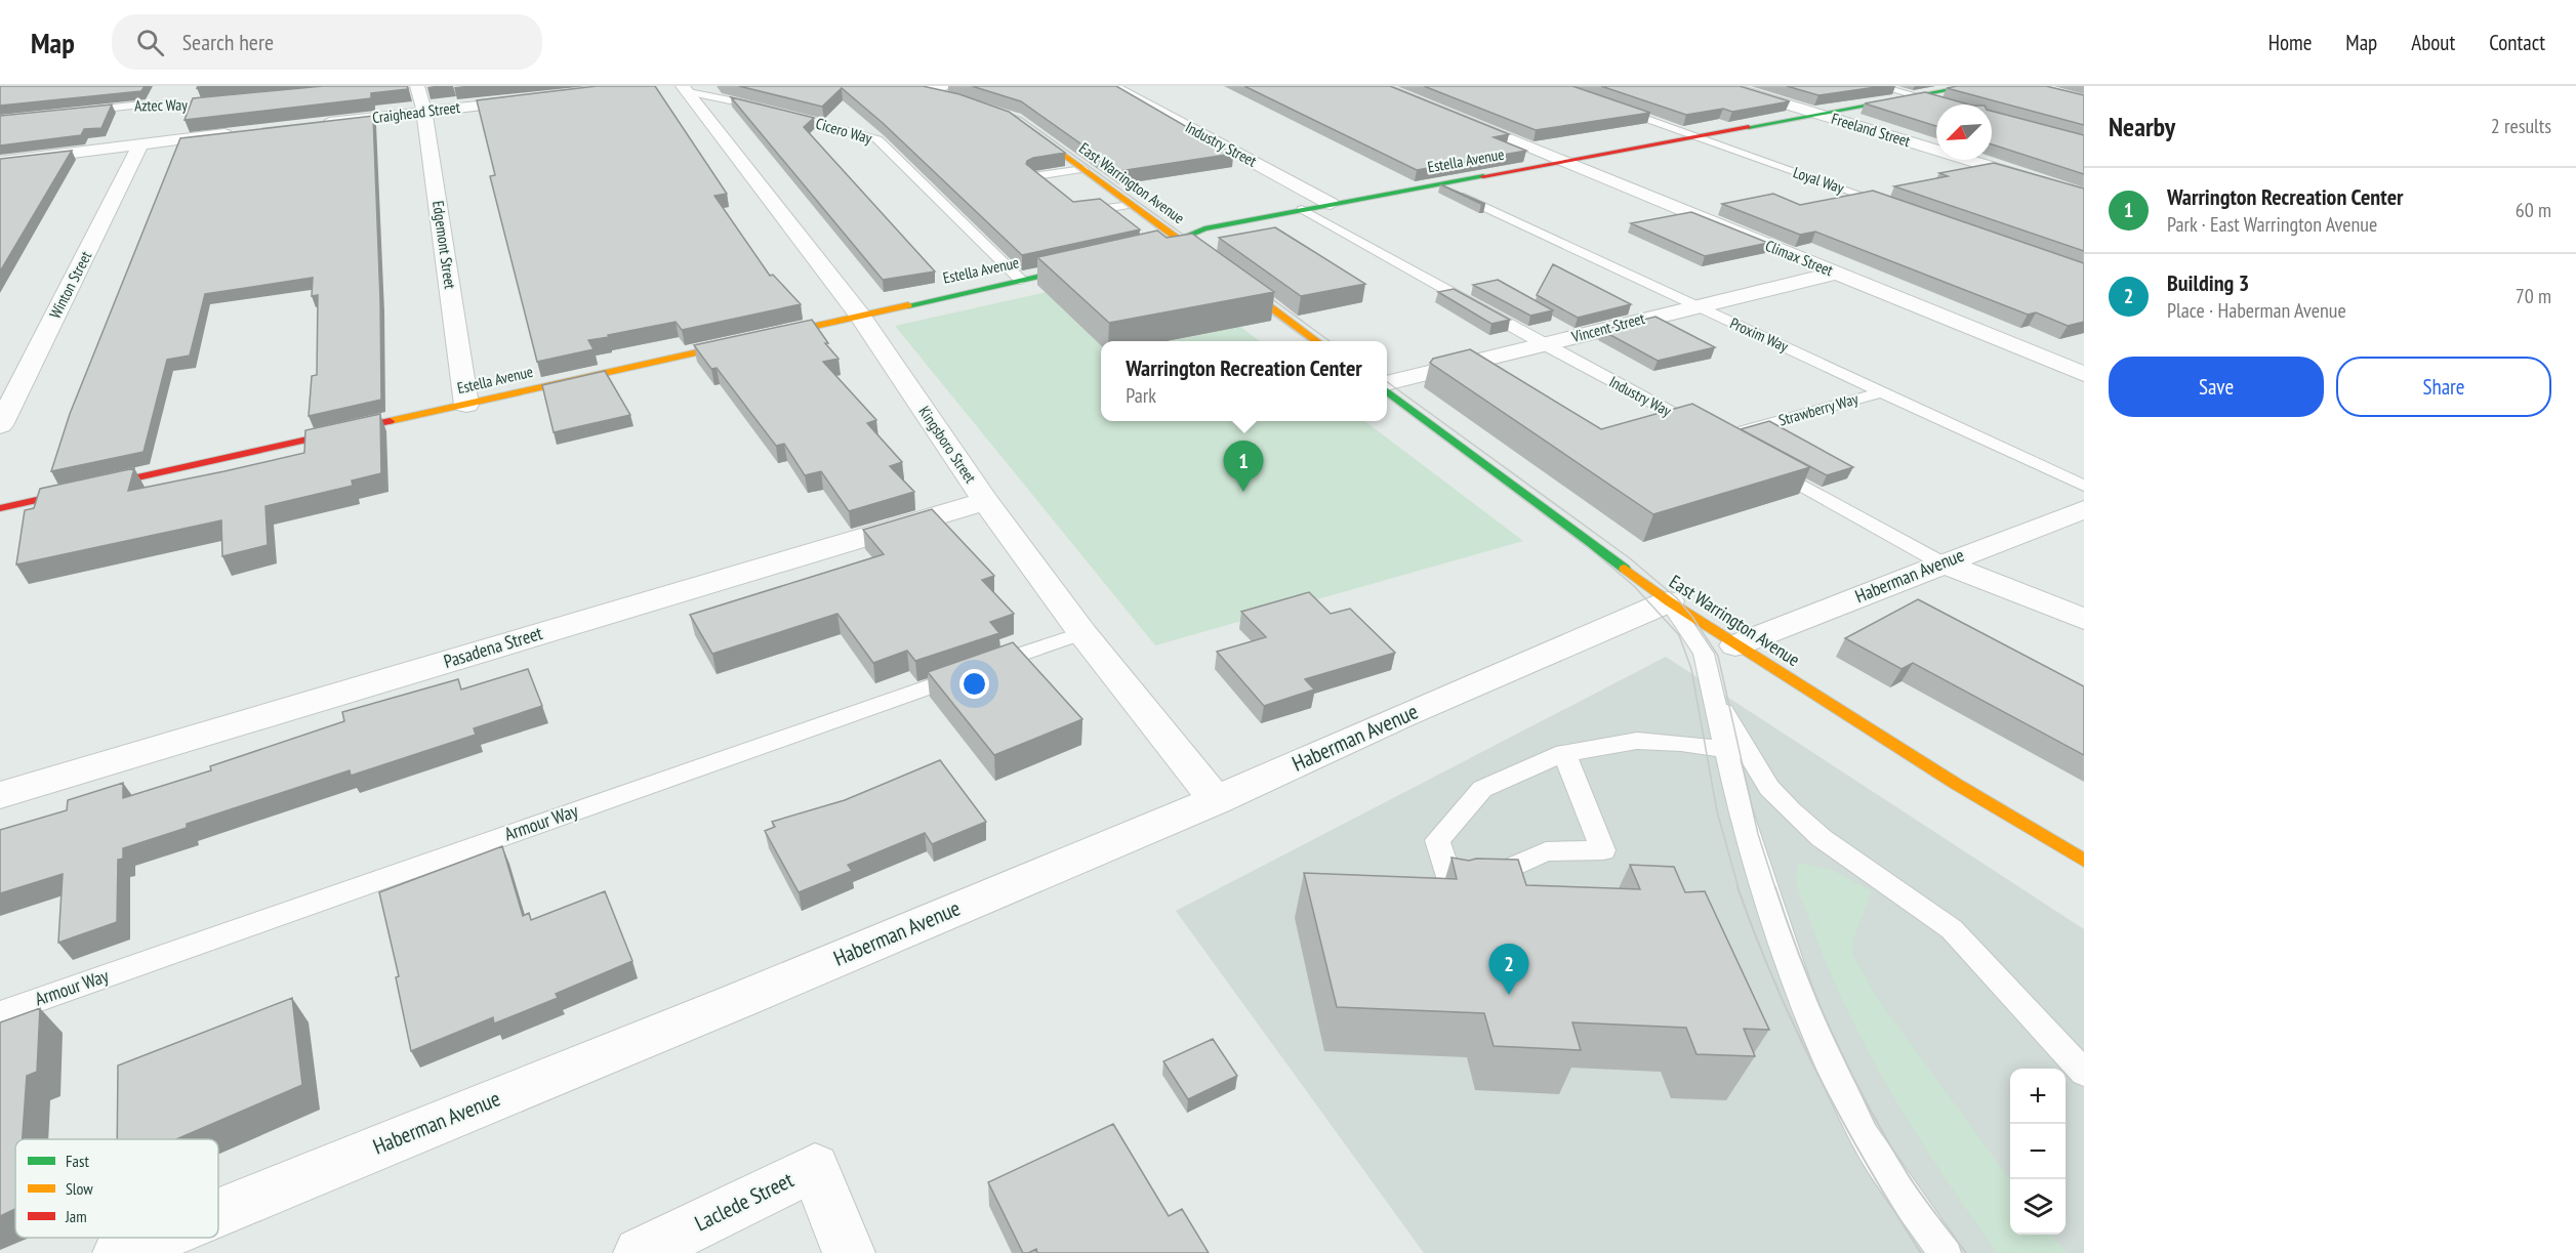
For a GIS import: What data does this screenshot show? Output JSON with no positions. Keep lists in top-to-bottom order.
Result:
{
  "streets": {
    "street": [
      "Craighead Street",
      "Freeland Street",
      "Industry Street",
      "Estella Avenue",
      "East Warrington Avenue",
      "Edgemont Street",
      "Climax Street",
      "Winton Street",
      "Vincent Street",
      "Kingsboro Street",
      "Haberman Avenue",
      "Pasadena Street",
      "Laclede Street"
    ],
    "lane": [
      "Aztec Way",
      "Cicero Way",
      "Loyal Way",
      "Proxim Way",
      "Industry Way",
      "Strawberry Way",
      "Armour Way"
    ]
  },
  "crossings": [
    ["Craighead Street", "Edgemont Street"],
    ["Freeland Street", "Estella Avenue"],
    ["Cicero Way", "Estella Avenue"],
    ["Cicero Way", "Kingsboro Street"],
    ["Industry Street", "Estella Avenue"],
    ["Estella Avenue", "Loyal Way"],
    ["Estella Avenue", "East Warrington Avenue"],
    ["Estella Avenue", "Edgemont Street"],
    ["Estella Avenue", "Climax Street"],
    ["Estella Avenue", "Proxim Way"],
    ["Estella Avenue", "Industry Way"],
    ["Estella Avenue", "Kingsboro Street"],
    ["East Warrington Avenue", "Haberman Avenue"],
    ["Climax Street", "Vincent Street"],
    ["Vincent Street", "Proxim Way"],
    ["Vincent Street", "Industry Way"],
    ["Proxim Way", "Strawberry Way"],
    ["Kingsboro Street", "Haberman Avenue"],
    ["Kingsboro Street", "Pasadena Street"],
    ["Kingsboro Street", "Armour Way"]
  ],
  "legend": ["Fast", "Slow", "Jam"],
  "north": "bottom left",
  "page": {
    "header": "Map",
    "search": "Search here",
    "nav": [
      "Home",
      "Map",
      "About",
      "Contact"
    ],
    "heading": ["Nearby", "2 results"],
    "list": [
      {
        "mark": "1",
        "name": "Warrington Recreation Center",
        "note": "Park · East Warrington Avenue",
        "value": "60 m"
      },
      {
        "mark": "2",
        "name": "Building 3",
        "note": "Place · Haberman Avenue",
        "value": "70 m"
      }
    ],
    "buttons": ["Save", "Share"],
    "popup": ["Warrington Recreation Center", "Park"],
    "pins": ["1", "2"],
    "map_buttons": ["+", "−"]
  }
}
